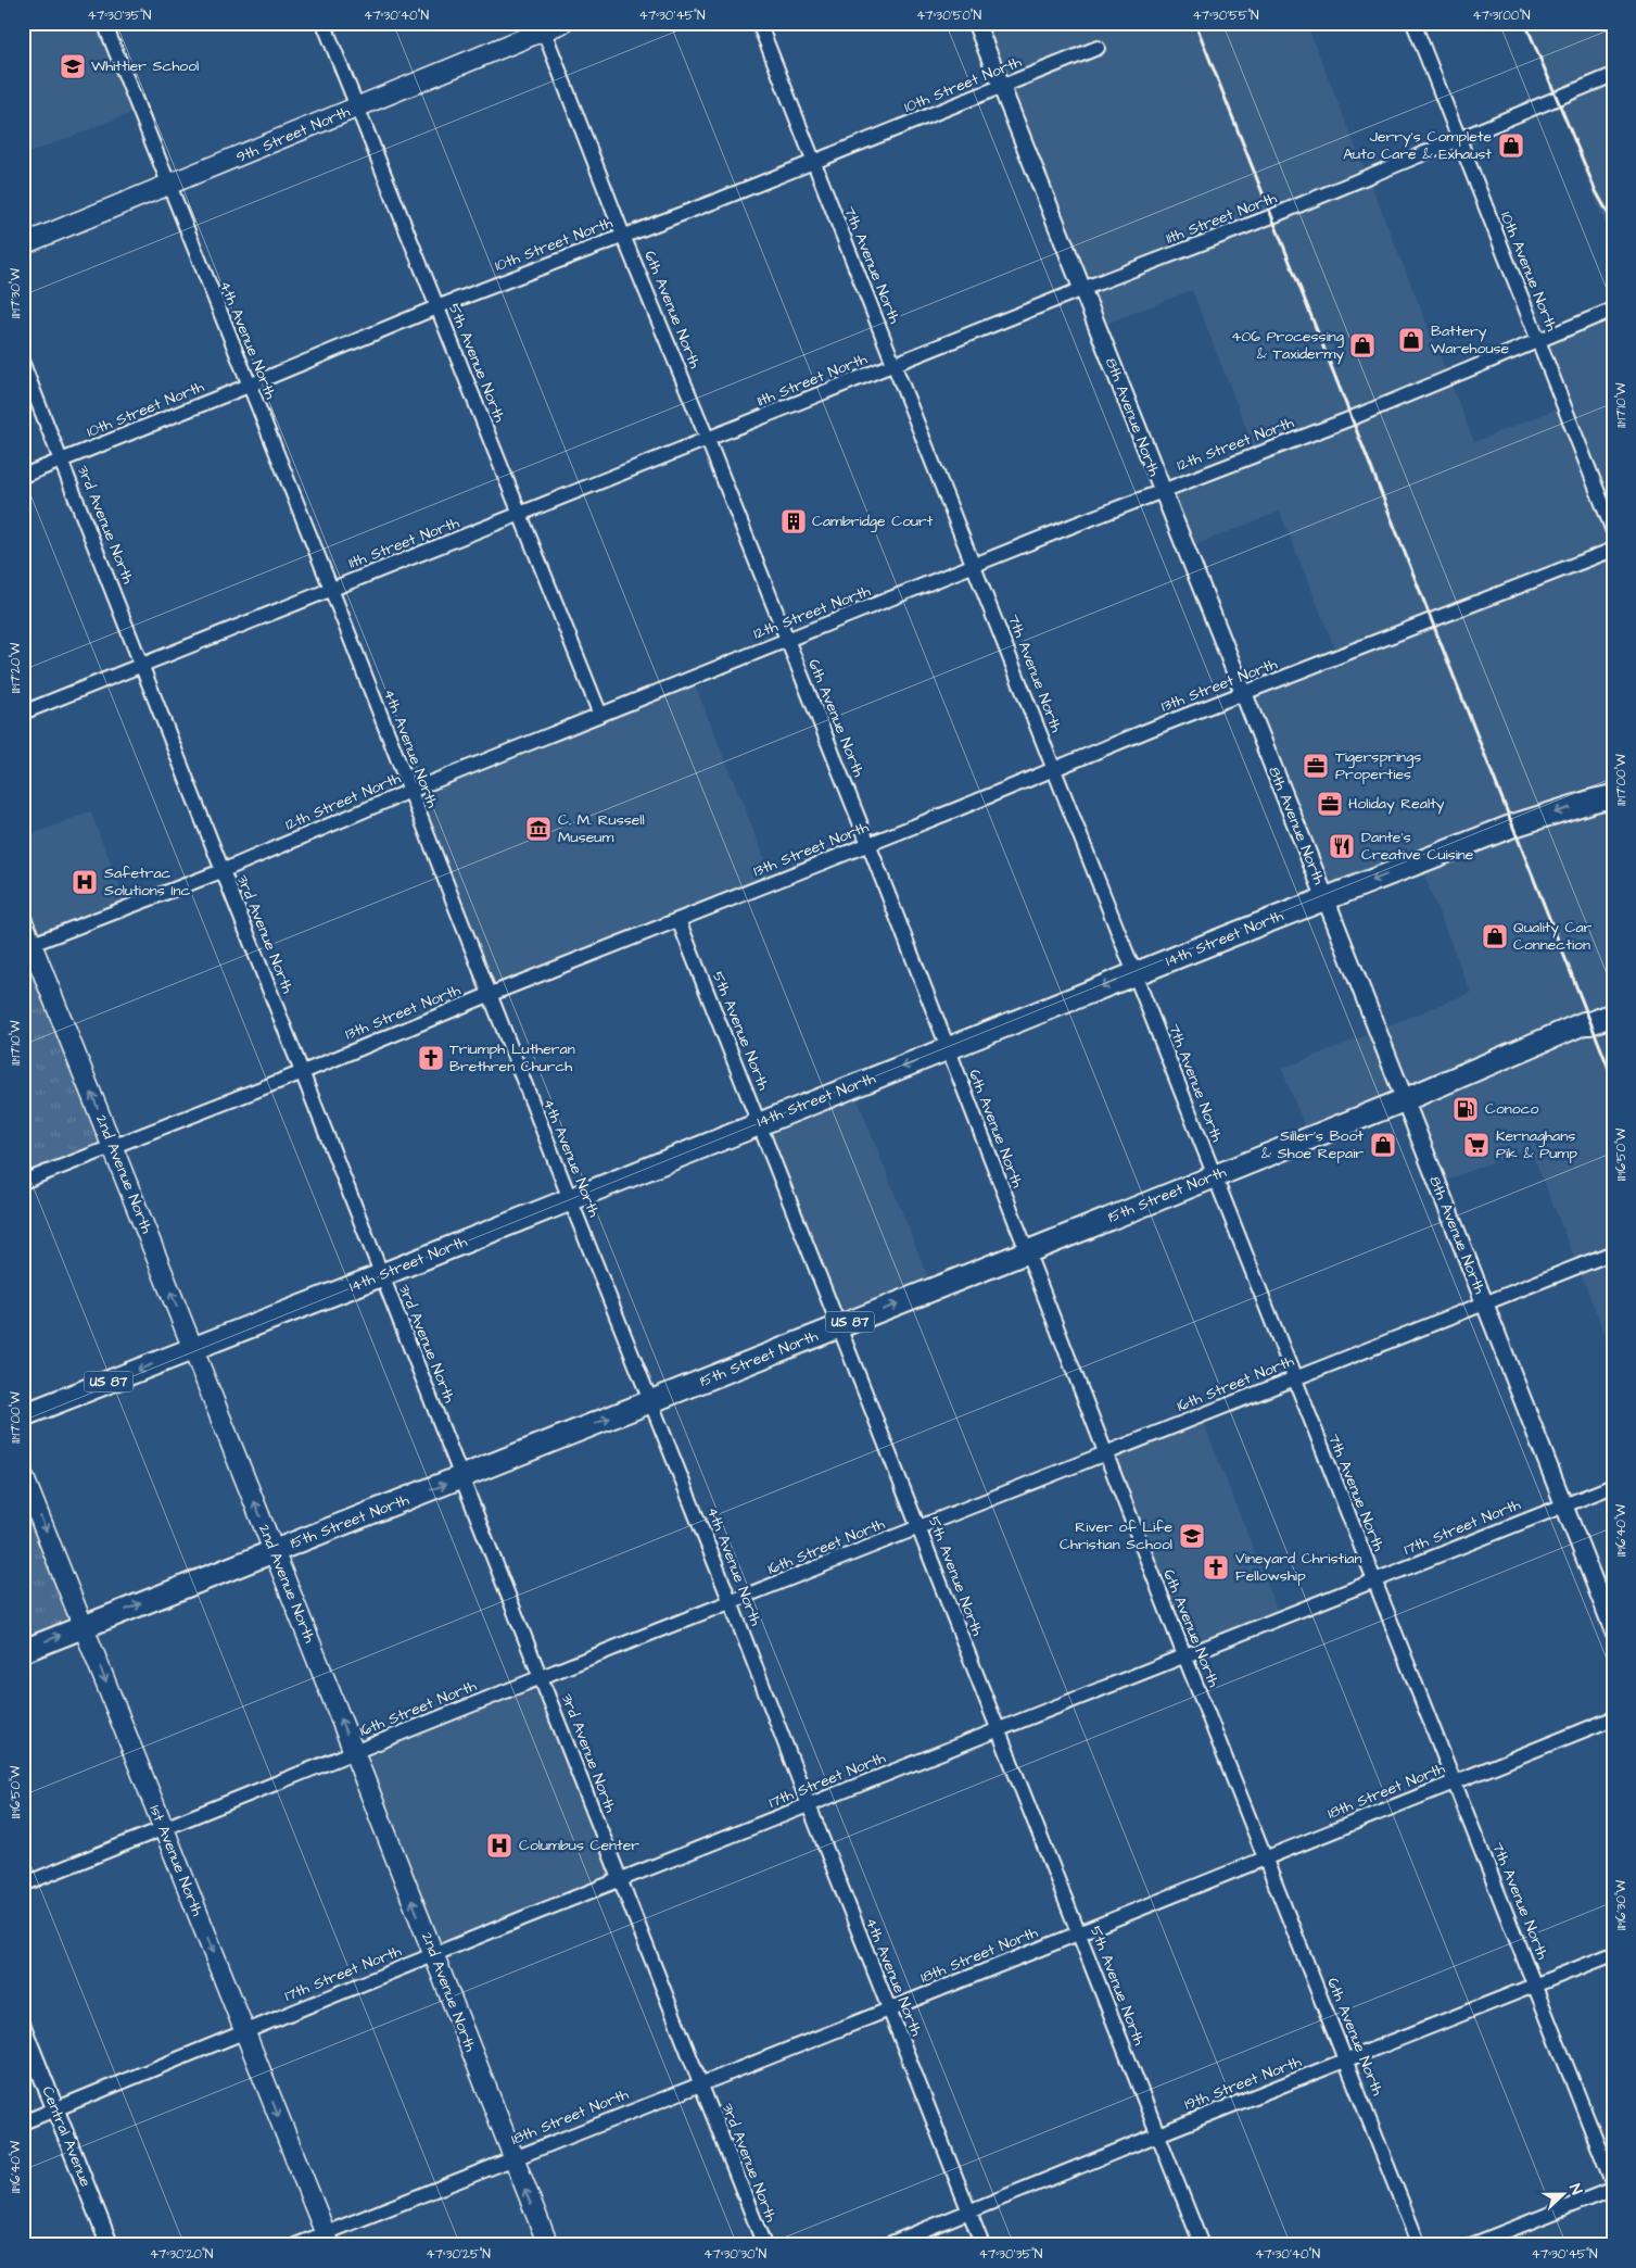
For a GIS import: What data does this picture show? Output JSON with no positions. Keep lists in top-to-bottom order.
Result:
{
  "streets": {
    "main road": [
      "9th Street North",
      "14th Street North",
      "2nd Avenue North",
      "15th Street North",
      "US 87",
      "1st Avenue North"
    ],
    "street": [
      "10th Street North",
      "11th Street North",
      "7th Avenue North",
      "10th Avenue North",
      "6th Avenue North",
      "4th Avenue North",
      "5th Avenue North",
      "8th Avenue North",
      "12th Street North",
      "3rd Avenue North",
      "13th Street North",
      "16th Street North",
      "17th Street North",
      "18th Street North",
      "19th Street North",
      "Central Avenue"
    ]
  },
  "crossings": [
    ["10th Street North", "7th Avenue North"],
    ["10th Street North", "6th Avenue North"],
    ["10th Street North", "4th Avenue North"],
    ["10th Street North", "5th Avenue North"],
    ["10th Street North", "8th Avenue North"],
    ["10th Street North", "3rd Avenue North"],
    ["9th Street North", "6th Avenue North"],
    ["9th Street North", "4th Avenue North"],
    ["9th Street North", "5th Avenue North"],
    ["11th Street North", "7th Avenue North"],
    ["11th Street North", "10th Avenue North"],
    ["11th Street North", "6th Avenue North"],
    ["11th Street North", "4th Avenue North"],
    ["11th Street North", "5th Avenue North"],
    ["11th Street North", "8th Avenue North"],
    ["11th Street North", "3rd Avenue North"],
    ["7th Avenue North", "12th Street North"],
    ["7th Avenue North", "13th Street North"],
    ["7th Avenue North", "14th Street North"],
    ["7th Avenue North", "15th Street North"],
    ["7th Avenue North", "16th Street North"],
    ["7th Avenue North", "17th Street North"],
    ["7th Avenue North", "18th Street North"],
    ["7th Avenue North", "19th Street North"],
    ["10th Avenue North", "12th Street North"],
    ["6th Avenue North", "12th Street North"],
    ["6th Avenue North", "13th Street North"],
    ["6th Avenue North", "14th Street North"],
    ["6th Avenue North", "15th Street North"],
    ["6th Avenue North", "16th Street North"],
    ["6th Avenue North", "17th Street North"],
    ["6th Avenue North", "18th Street North"],
    ["6th Avenue North", "19th Street North"],
    ["4th Avenue North", "12th Street North"],
    ["4th Avenue North", "13th Street North"],
    ["4th Avenue North", "14th Street North"],
    ["4th Avenue North", "15th Street North"],
    ["4th Avenue North", "16th Street North"],
    ["4th Avenue North", "17th Street North"],
    ["4th Avenue North", "18th Street North"],
    ["4th Avenue North", "19th Street North"],
    ["5th Avenue North", "12th Street North"],
    ["5th Avenue North", "13th Street North"],
    ["5th Avenue North", "14th Street North"],
    ["5th Avenue North", "15th Street North"],
    ["5th Avenue North", "16th Street North"],
    ["5th Avenue North", "17th Street North"],
    ["5th Avenue North", "18th Street North"],
    ["5th Avenue North", "19th Street North"],
    ["8th Avenue North", "12th Street North"],
    ["8th Avenue North", "13th Street North"],
    ["8th Avenue North", "14th Street North"],
    ["8th Avenue North", "15th Street North"],
    ["8th Avenue North", "16th Street North"],
    ["8th Avenue North", "17th Street North"],
    ["12th Street North", "3rd Avenue North"],
    ["12th Street North", "2nd Avenue North"],
    ["3rd Avenue North", "13th Street North"],
    ["3rd Avenue North", "14th Street North"],
    ["3rd Avenue North", "15th Street North"],
    ["3rd Avenue North", "16th Street North"],
    ["3rd Avenue North", "17th Street North"],
    ["3rd Avenue North", "18th Street North"],
    ["13th Street North", "2nd Avenue North"],
    ["14th Street North", "2nd Avenue North"],
    ["2nd Avenue North", "15th Street North"],
    ["2nd Avenue North", "16th Street North"],
    ["2nd Avenue North", "17th Street North"],
    ["2nd Avenue North", "18th Street North"],
    ["15th Street North", "1st Avenue North"],
    ["16th Street North", "1st Avenue North"],
    ["17th Street North", "1st Avenue North"],
    ["17th Street North", "Central Avenue"],
    ["18th Street North", "1st Avenue North"]
  ],
  "one_way": [
    "14th Street North",
    "2nd Avenue North",
    "15th Street North",
    "1st Avenue North"
  ],
  "places": {
    "school or university": ["Whittier School", "River of Life Christian School"],
    "shop": [
      "Jerry's Complete Auto Care & Exhaust",
      "Battery Warehouse",
      "406 Processing & Taxidermy",
      "Quality Car Connection",
      "Siller's Boot & Shoe Repair"
    ],
    "building": ["Cambridge Court"],
    "office": ["Tigersprings Properties", "Holiday Realty"],
    "museum": ["C. M. Russell Museum"],
    "restaurant": ["Dante's Creative Cuisine"],
    "hospital": ["Safetrac Solutions Inc", "Columbus Center"],
    "church": ["Triumph Lutheran Brethren Church", "Vineyard Christian Fellowship"],
    "fuel station": ["Conoco"],
    "supermarket": ["Kernaghans Pik & Pump"]
  },
  "north": "right",
  "coordinates": [
    "47°30'35\"N",
    "47°30'40\"N",
    "47°30'45\"N",
    "47°30'50\"N",
    "47°30'55\"N",
    "47°31'00\"N",
    "111°17'30\"W",
    "111°17'10\"W",
    "111°17'20\"W",
    "111°17'00\"W",
    "111°16'50\"W",
    "111°16'40\"W",
    "111°16'30\"W",
    "47°30'20\"N",
    "47°30'25\"N",
    "47°30'30\"N"
  ]
}
